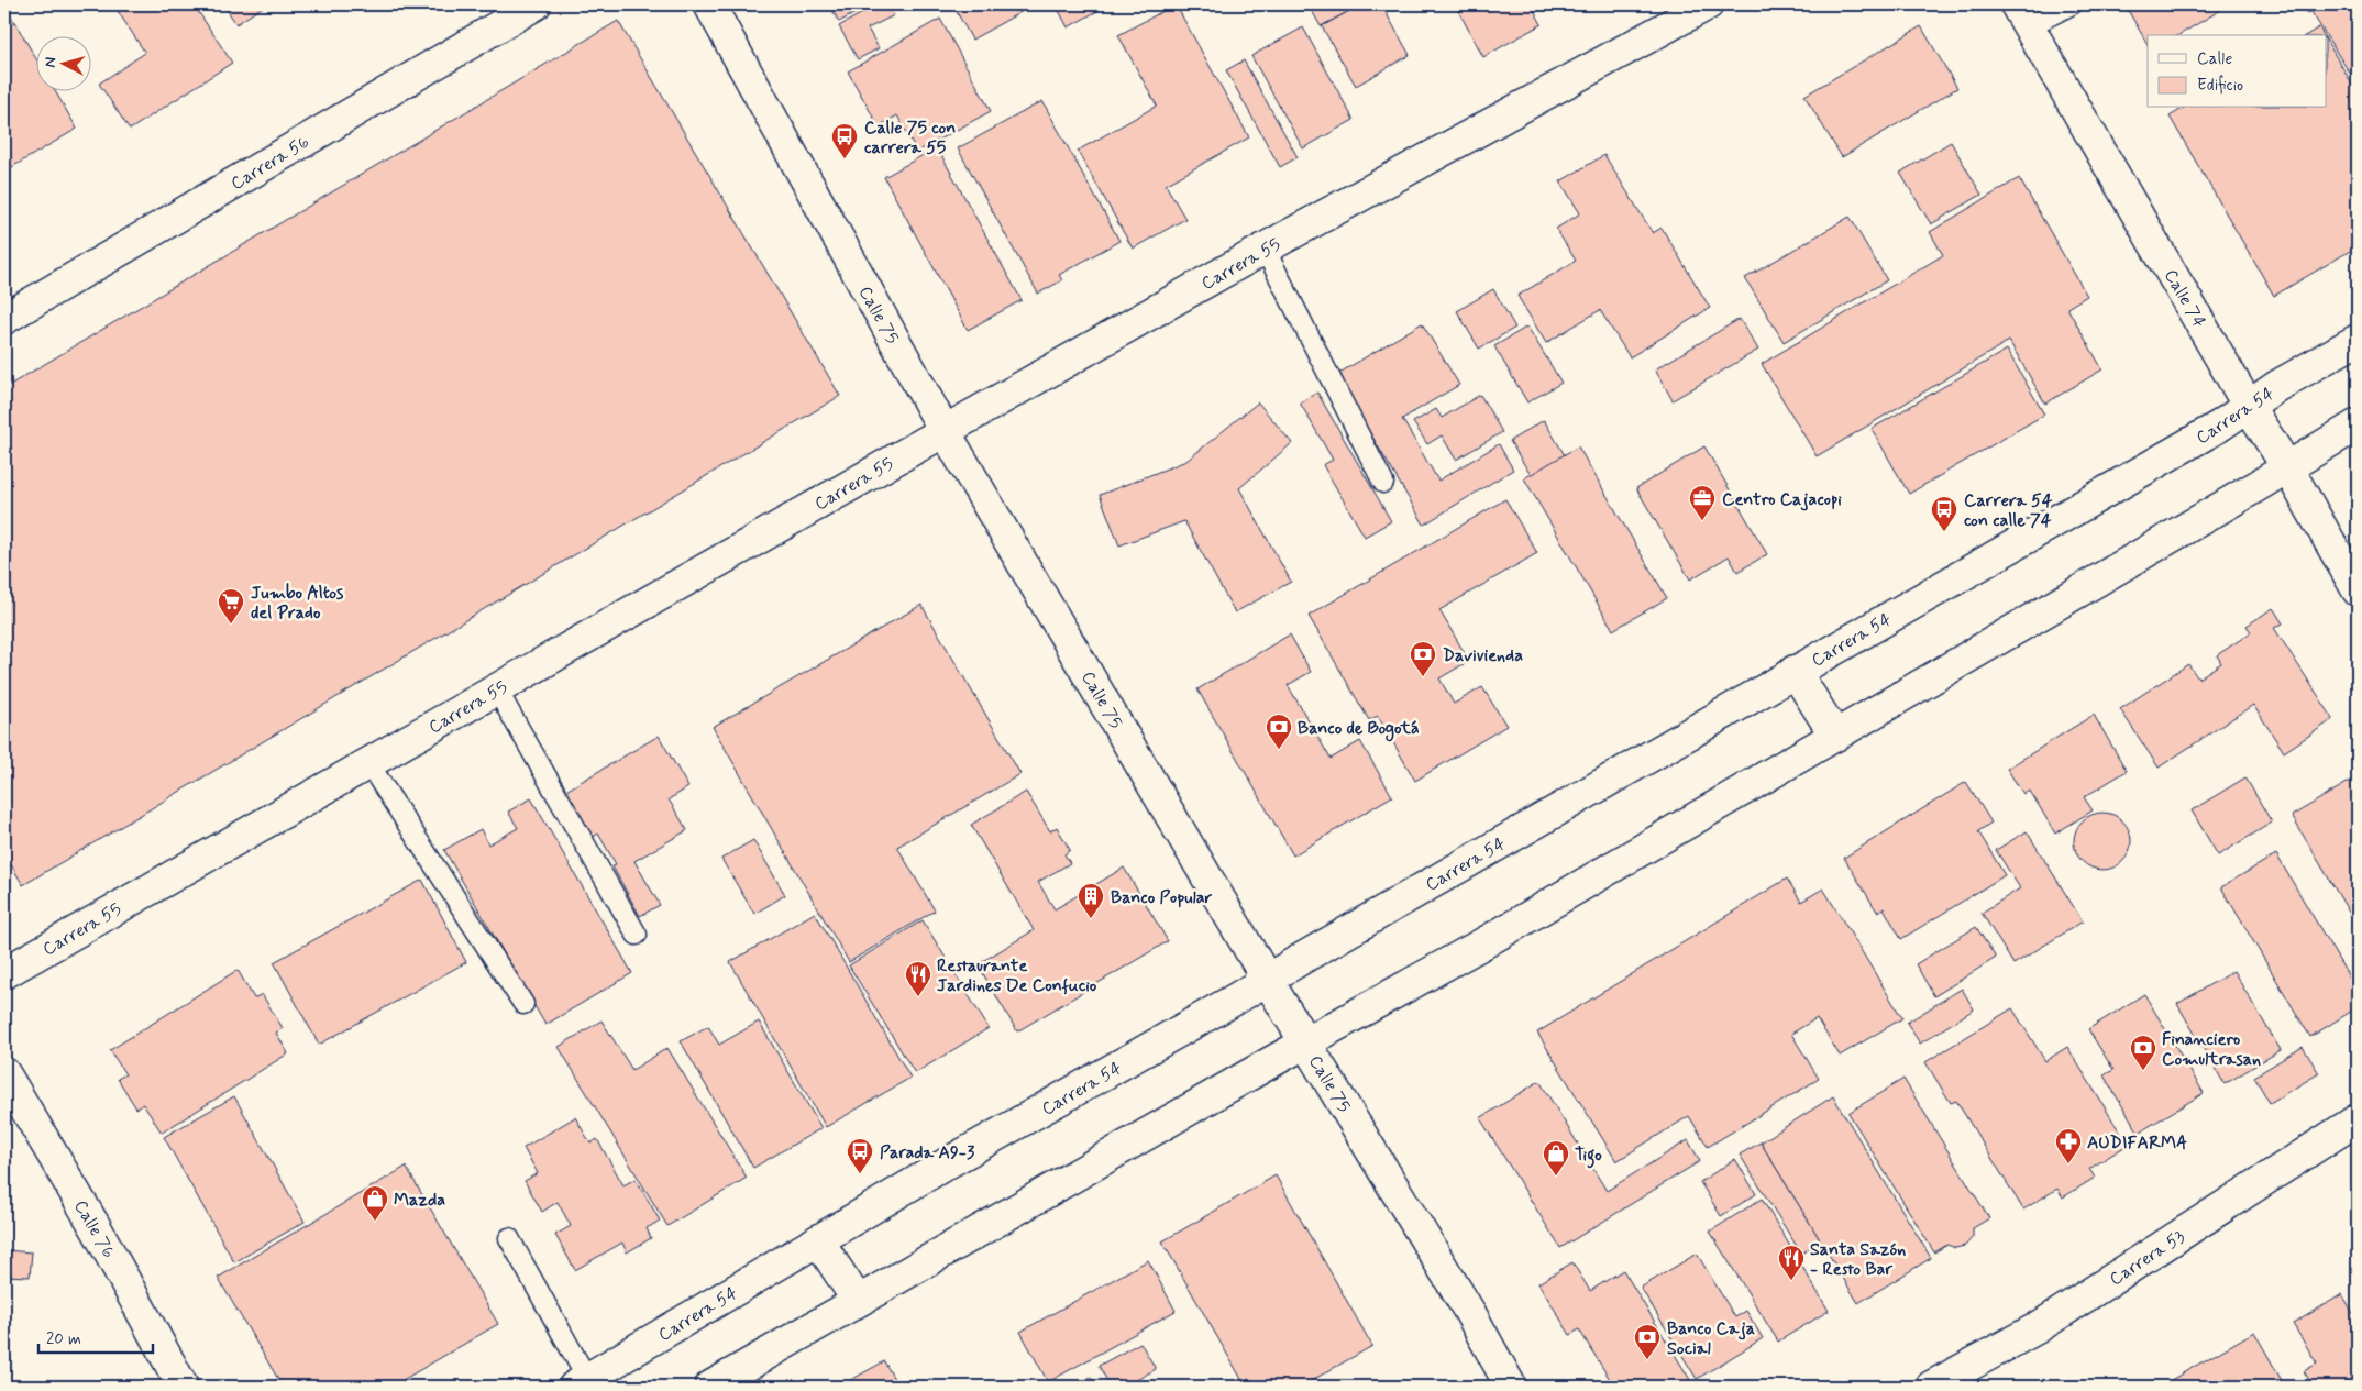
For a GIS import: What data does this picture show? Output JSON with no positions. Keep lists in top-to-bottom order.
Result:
{
  "streets": {
    "street": [
      "Carrera 56",
      "Carrera 55",
      "Calle 74",
      "Calle 75",
      "Carrera 54",
      "Calle 76",
      "Carrera 53"
    ]
  },
  "crossings": [
    ["Carrera 55", "Calle 75"],
    ["Calle 74", "Carrera 54"],
    ["Calle 75", "Carrera 54"]
  ],
  "places": {
    "bus stop": ["Calle 75 con carrera 55", "Carrera 54 con calle 74", "Parada A9-3"],
    "office": ["Centro Cajacopi"],
    "supermarket": ["Jumbo Altos del Prado"],
    "bank": [
      "Davivienda",
      "Banco de Bogotá",
      "Financiero Comultrasan",
      "Banco Caja Social"
    ],
    "building": ["Banco Popular"],
    "restaurant": ["Restaurante Jardines De Confucio", "Santa Sazón - Resto Bar"],
    "pharmacy": ["AUDIFARMA"],
    "shop": ["Tigo", "Mazda"]
  },
  "legend": ["Calle", "Edificio"],
  "scale_bar": "20 m",
  "north": "left"
}
